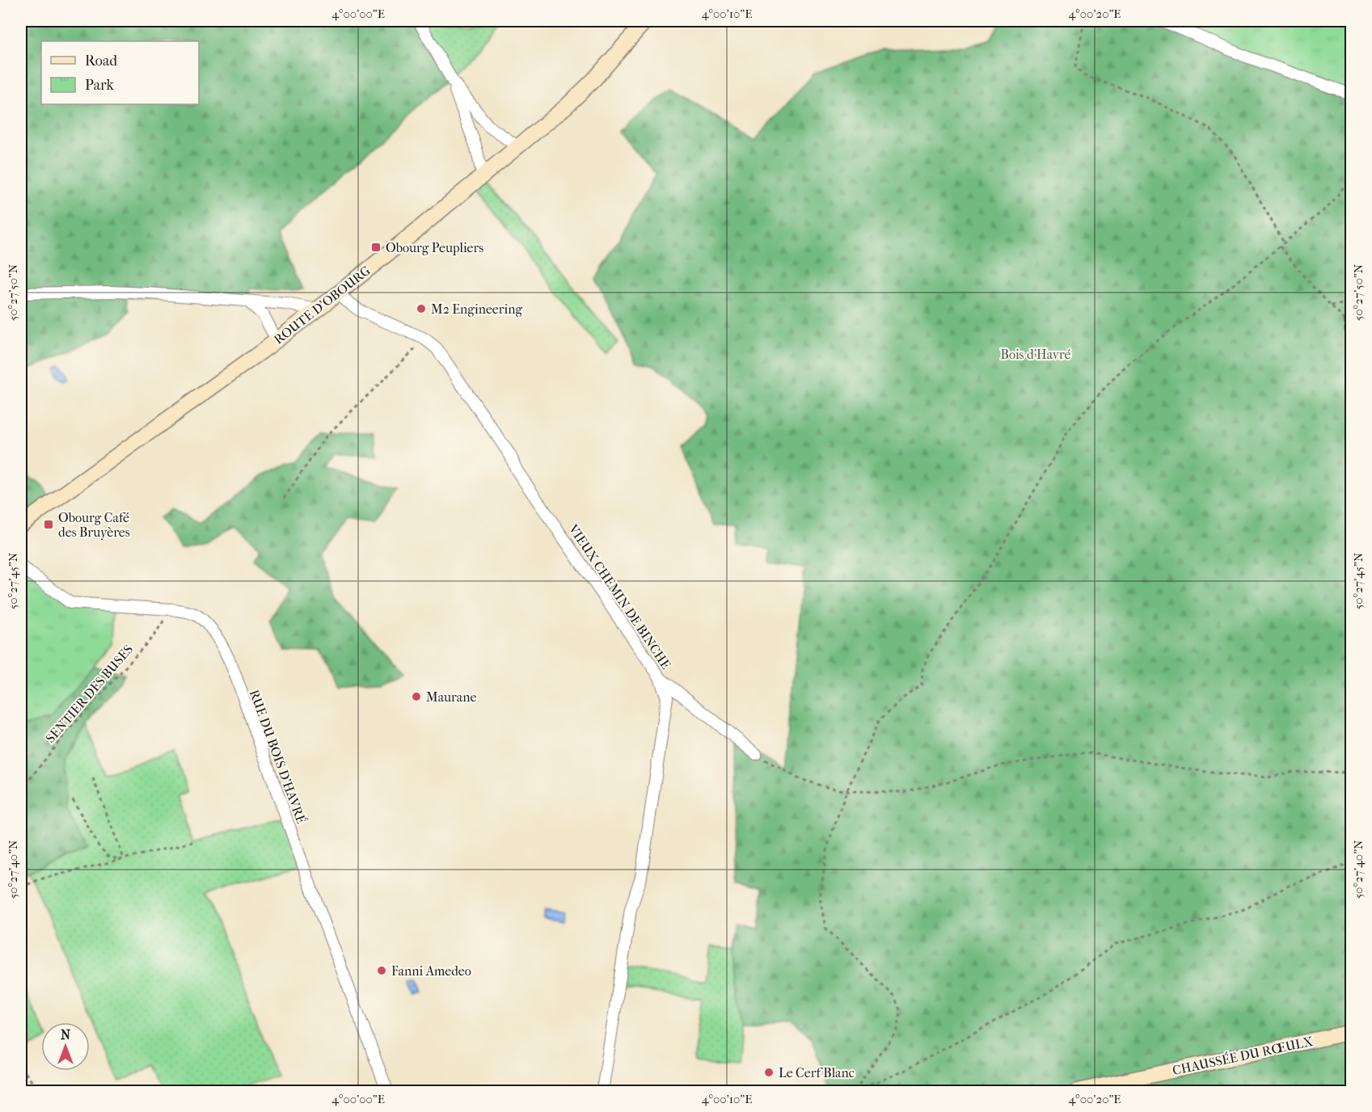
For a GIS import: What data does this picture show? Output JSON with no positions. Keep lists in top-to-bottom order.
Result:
{
  "streets": {
    "main road": ["ROUTE D'OBOURG", "CHAUSSÉE DU RŒULX"],
    "street": ["VIEUX CHEMIN DE BINCHE", "RUE DU BOIS D'HAVRÉ"],
    "path": ["SENTIER DES BUSES"]
  },
  "crossings": [
    ["ROUTE D'OBOURG", "VIEUX CHEMIN DE BINCHE"],
    ["SENTIER DES BUSES", "RUE DU BOIS D'HAVRÉ"]
  ],
  "parks": ["Bois d'Havré"],
  "places": {
    "transit": ["Obourg Peupliers", "Obourg Café des Bruyères"],
    "other": [
      "M2 Engineering",
      "Maurane",
      "Fanni Amedeo",
      "Le Cerf Blanc"
    ]
  },
  "legend": ["Road", "Park"],
  "north": "top",
  "coordinates": [
    "4°00'00\"E",
    "4°00'10\"E",
    "4°00'20\"E",
    "50°27'50\"N",
    "50°27'45\"N",
    "50°27'40\"N"
  ]
}
